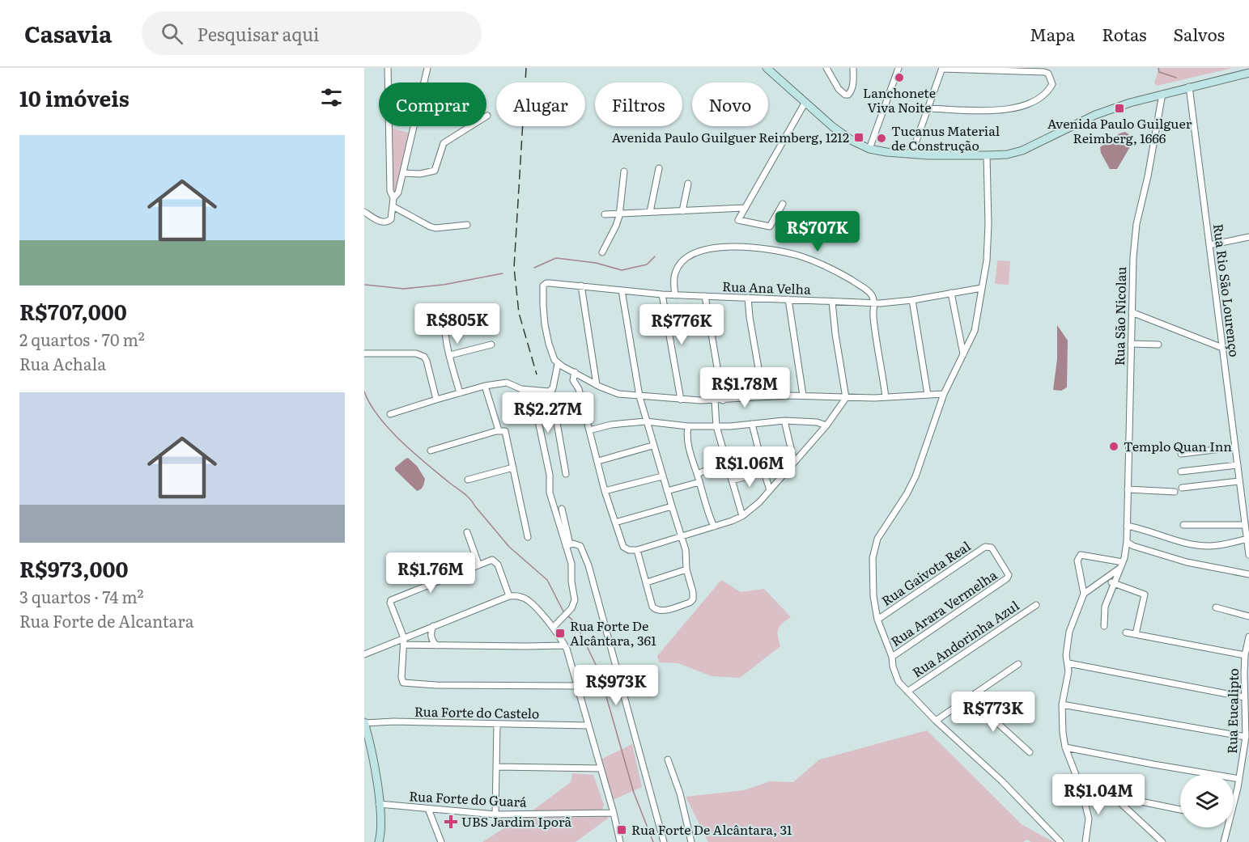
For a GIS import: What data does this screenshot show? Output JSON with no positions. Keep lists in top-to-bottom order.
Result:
{
  "streets": {
    "street": [
      "Rua Ana Velha",
      "Rua Rio São Lourenço",
      "Rua São Nicolau",
      "Rua Gaivota Real",
      "Rua Arara Vermelha",
      "Rua Andorinha Azul",
      "Rua Eucalipto",
      "Rua Forte do Castelo",
      "Rua Forte do Guará"
    ]
  },
  "crossings": [
    ["Rua Gaivota Real", "Rua Arara Vermelha"]
  ],
  "places": {
    "other": ["Lanchonete Viva Noite", "Tucanus Material de Construção", "Templo Quan Inn"],
    "transit": [
      "Avenida Paulo Guilguer Reimberg, 1666",
      "Avenida Paulo Guilguer Reimberg, 1212",
      "Rua Forte De Alcântara, 361",
      "Rua Forte De Alcântara, 31"
    ],
    "health": ["UBS Jardim Iporã"]
  },
  "page": {
    "header": "Casavia",
    "search": "Pesquisar aqui",
    "nav": ["Mapa", "Rotas", "Salvos"],
    "heading": "10 imóveis",
    "chip": [
      "Comprar",
      "Alugar",
      "Filtros",
      "Novo"
    ],
    "list": [
      {
        "name": "R$707,000",
        "note": "2 quartos · 70 m² · Rua Achala"
      },
      {
        "name": "R$973,000",
        "note": "3 quartos · 74 m² · Rua Forte de Alcantara"
      }
    ],
    "price": [
      "R$707K",
      "R$805K",
      "R$776K",
      "R$1.78M",
      "R$2.27M",
      "R$1.06M",
      "R$1.76M",
      "R$973K",
      "R$773K",
      "R$1.04M"
    ]
  }
}
